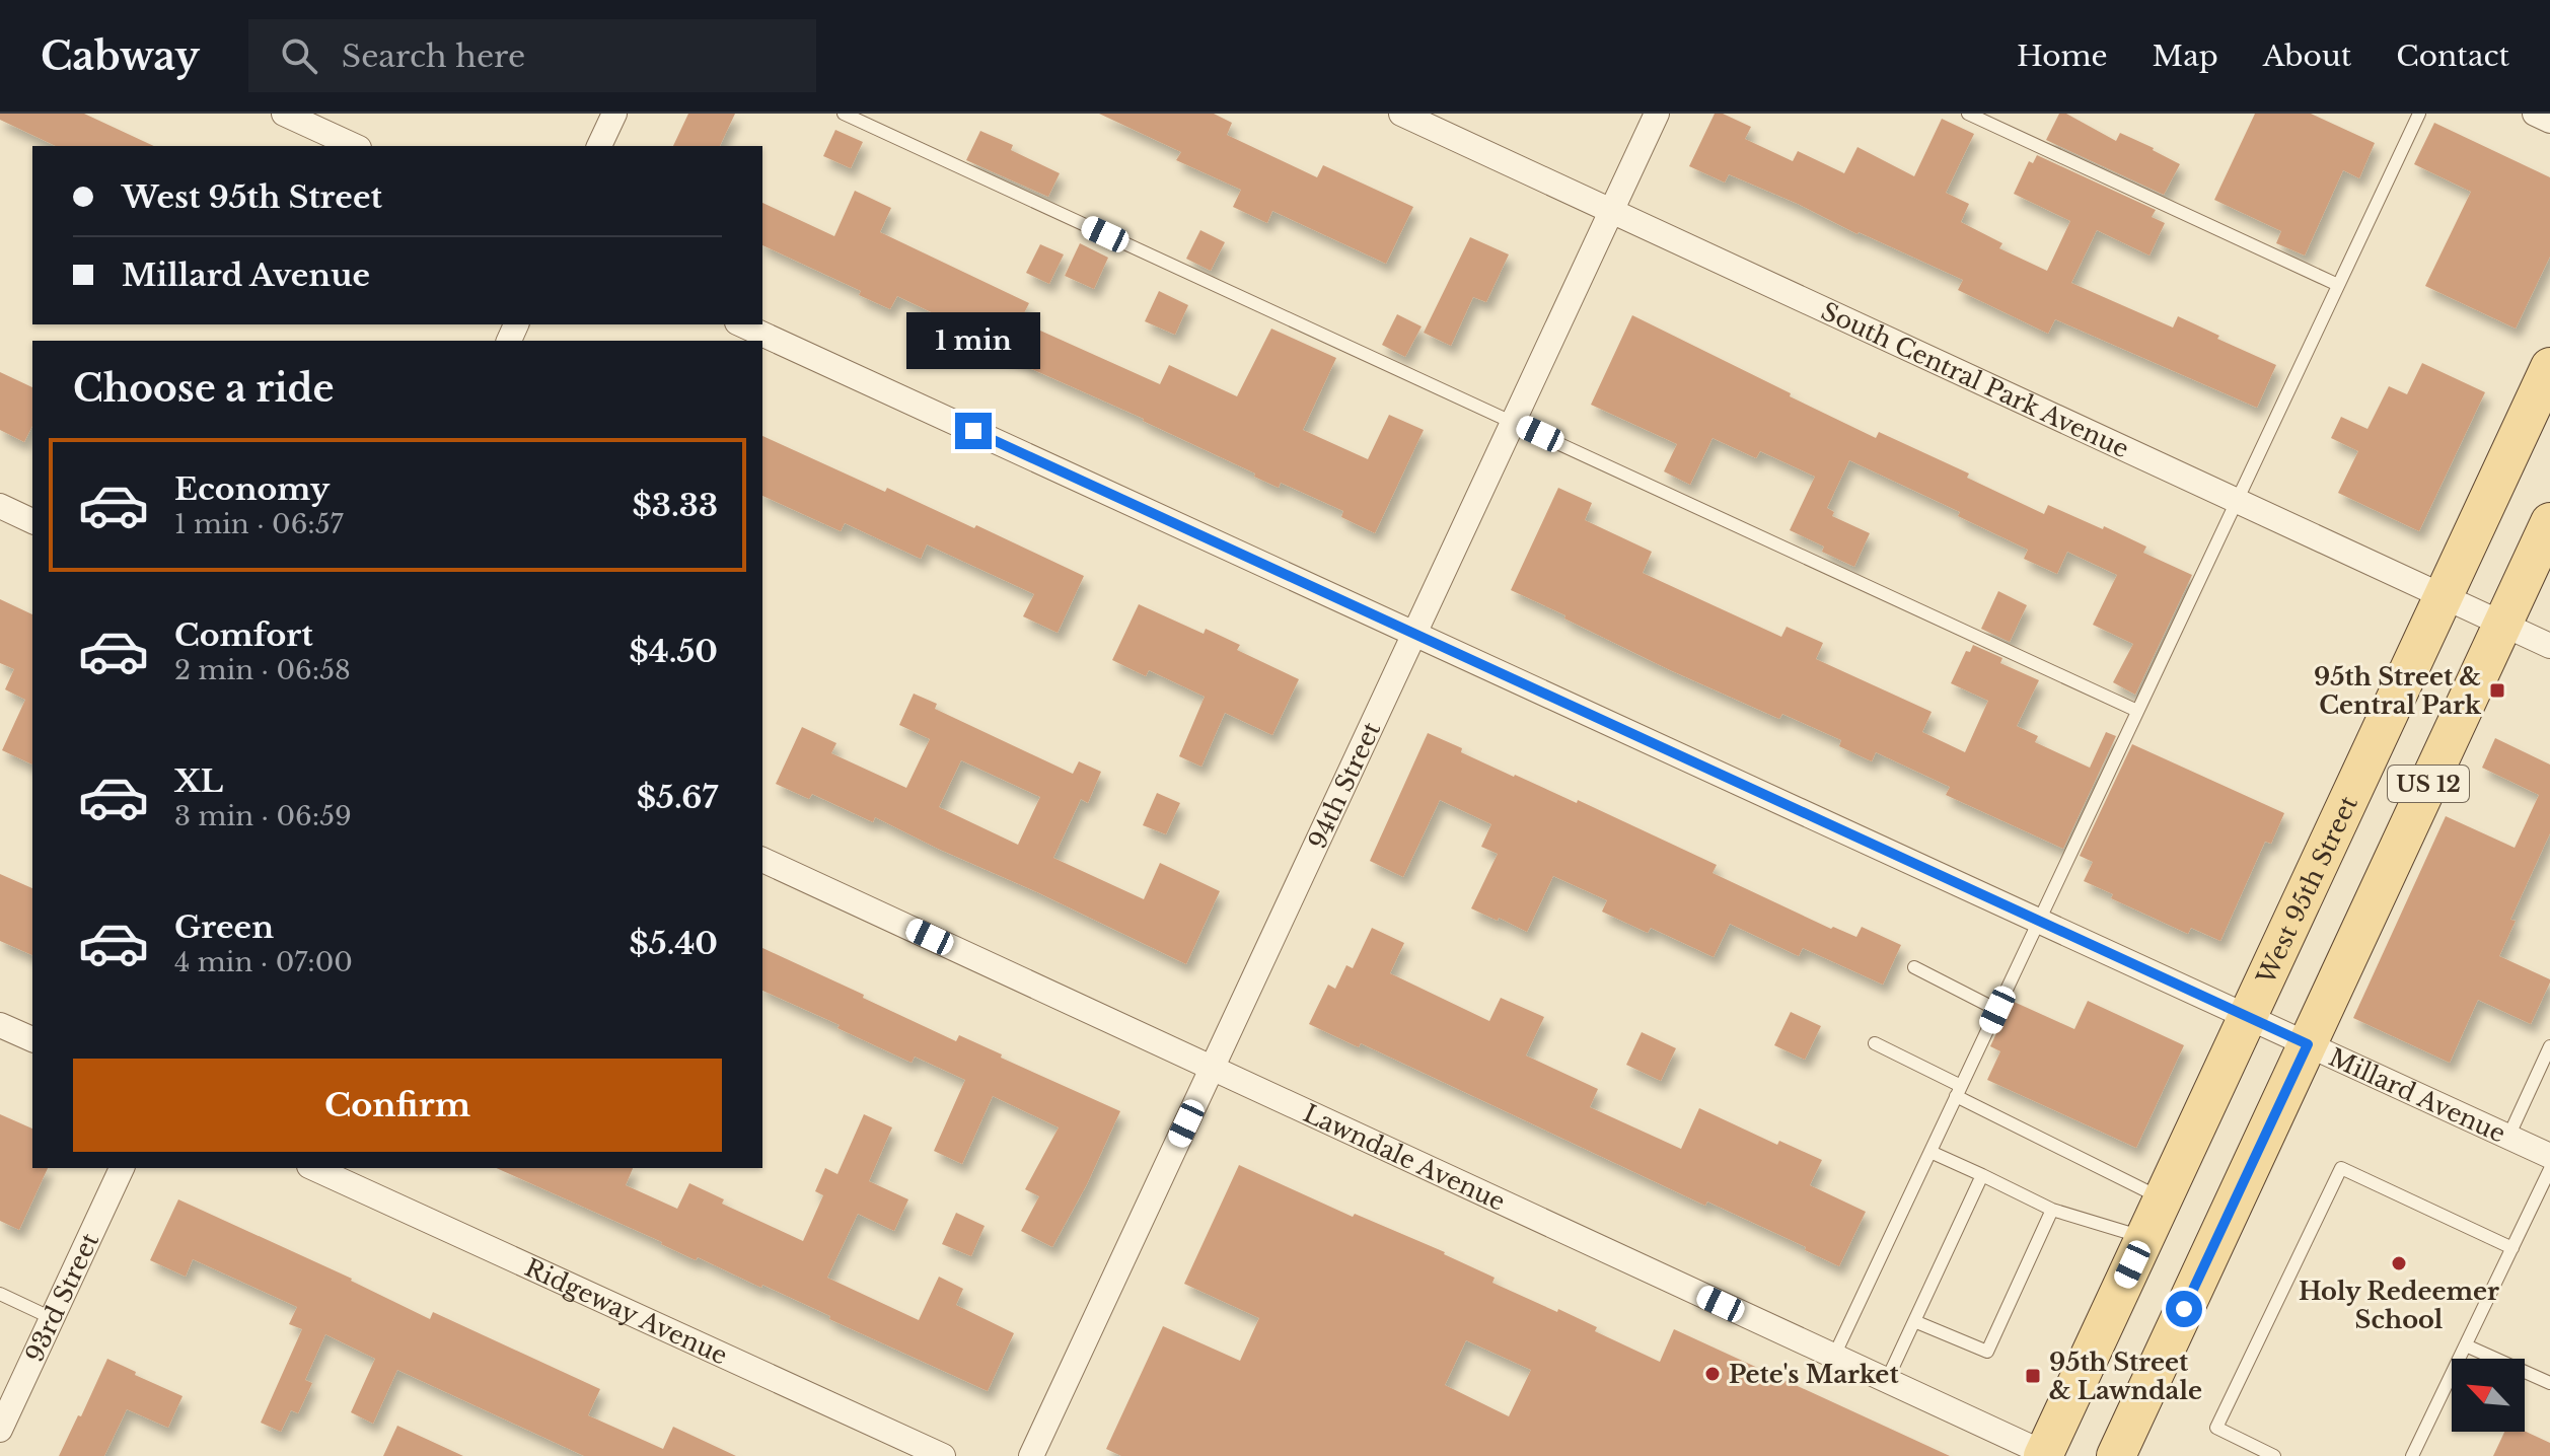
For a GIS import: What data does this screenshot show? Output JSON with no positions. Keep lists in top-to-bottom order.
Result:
{
  "streets": {
    "main road": ["US 12", "West 95th Street"],
    "street": [
      "South Central Park Avenue",
      "94th Street",
      "Millard Avenue",
      "Lawndale Avenue",
      "93rd Street",
      "Ridgeway Avenue"
    ]
  },
  "crossings": [
    ["South Central Park Avenue", "US 12"],
    ["South Central Park Avenue", "94th Street"],
    ["South Central Park Avenue", "West 95th Street"],
    ["US 12", "Millard Avenue"],
    ["94th Street", "Millard Avenue"],
    ["94th Street", "Lawndale Avenue"],
    ["West 95th Street", "Millard Avenue"],
    ["West 95th Street", "Lawndale Avenue"]
  ],
  "places": {
    "transit": ["95th Street & Central Park", "95th Street & Lawndale"],
    "other": ["Holy Redeemer School", "Pete's Market"]
  },
  "north": "top left",
  "page": {
    "header": "Cabway",
    "search": "Search here",
    "nav": [
      "Home",
      "Map",
      "About",
      "Contact"
    ],
    "banner": ["West 95th Street", "Millard Avenue"],
    "bubble": "1 min",
    "heading": "Choose a ride",
    "list": [
      {
        "name": "Economy",
        "note": "1 min · 06:57",
        "value": "$3.33"
      },
      {
        "name": "Comfort",
        "note": "2 min · 06:58",
        "value": "$4.50"
      },
      {
        "name": "XL",
        "note": "3 min · 06:59",
        "value": "$5.67"
      },
      {
        "name": "Green",
        "note": "4 min · 07:00",
        "value": "$5.40"
      }
    ],
    "buttons": "Confirm"
  }
}
